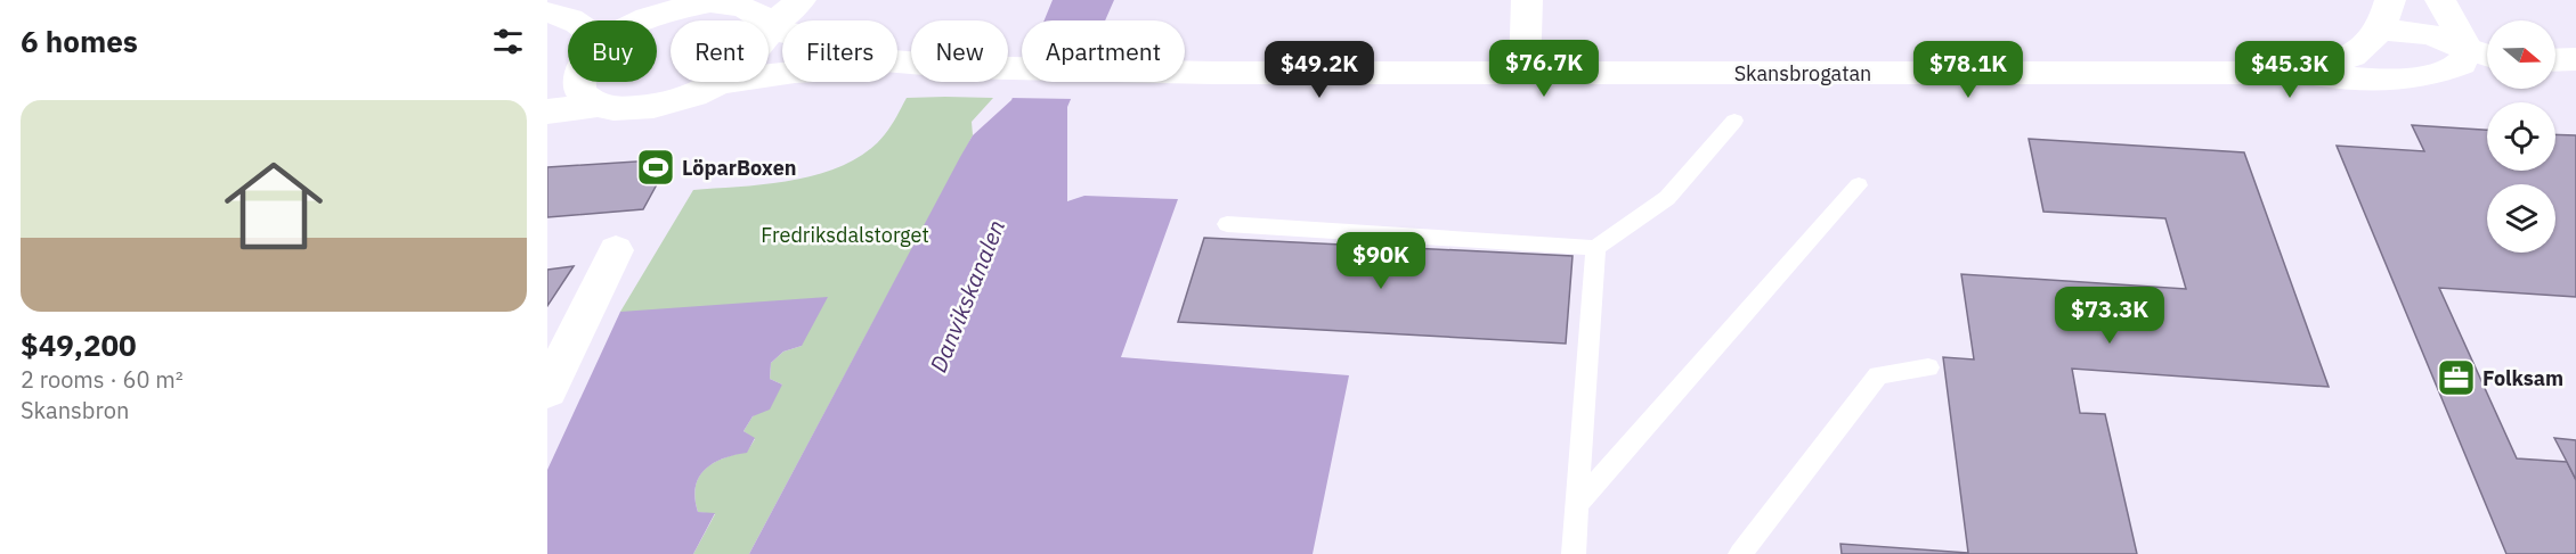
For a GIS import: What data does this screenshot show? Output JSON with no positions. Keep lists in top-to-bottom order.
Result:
{
  "streets": {
    "street": ["Skansbrogatan"]
  },
  "water": ["Danvikskanalen"],
  "parks": ["Fredriksdalstorget"],
  "places": {
    "sports": ["LöparBoxen"],
    "office": ["Folksam"]
  },
  "north": "right",
  "page": {
    "heading": "6 homes",
    "chip": [
      "Buy",
      "Rent",
      "Filters",
      "New",
      "Apartment"
    ],
    "price": [
      "$76.7K",
      "$49.2K",
      "$78.1K",
      "$45.3K",
      "$90K",
      "$73.3K"
    ],
    "list": [
      {
        "name": "$49,200",
        "note": "2 rooms · 60 m² · Skansbron"
      }
    ]
  }
}
